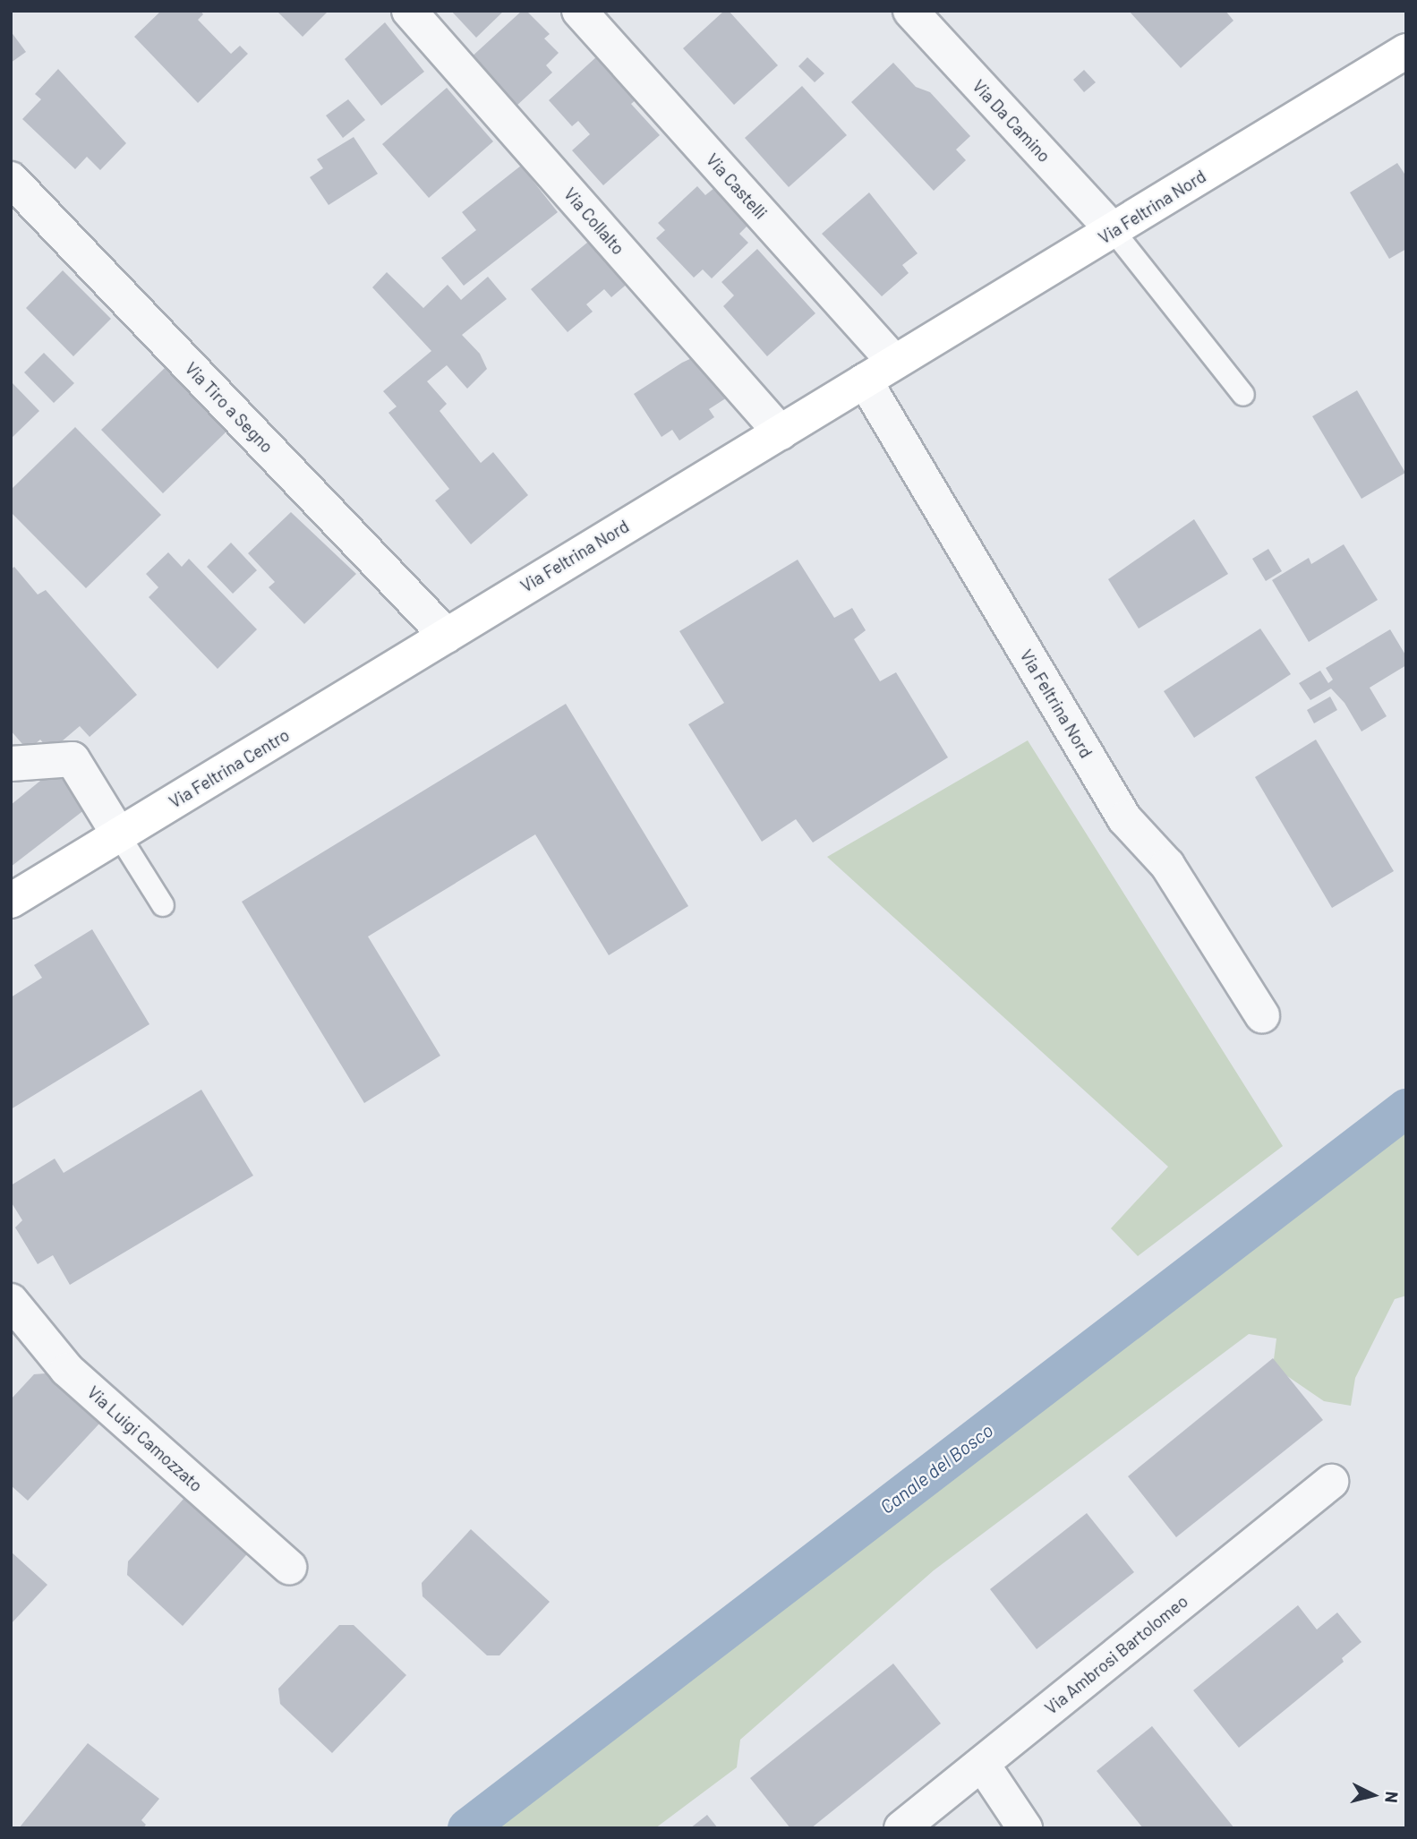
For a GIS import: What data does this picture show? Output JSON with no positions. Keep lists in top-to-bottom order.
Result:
{
  "streets": {
    "main road": ["Via Feltrina Nord", "Via Feltrina Centro"],
    "street": [
      "Via Da Camino",
      "Via Castelli",
      "Via Collalto",
      "Via Tiro a Segno",
      "Via Luigi Camozzato",
      "Via Ambrosi Bartolomeo"
    ]
  },
  "crossings": [
    ["Via Da Camino", "Via Feltrina Nord"],
    ["Via Castelli", "Via Feltrina Nord"],
    ["Via Feltrina Nord", "Via Collalto"],
    ["Via Feltrina Nord", "Via Tiro a Segno"],
    ["Via Feltrina Nord", "Via Feltrina Centro"],
    ["Via Tiro a Segno", "Via Feltrina Centro"]
  ],
  "water": ["Canale del Bosco"],
  "north": "right"
}
